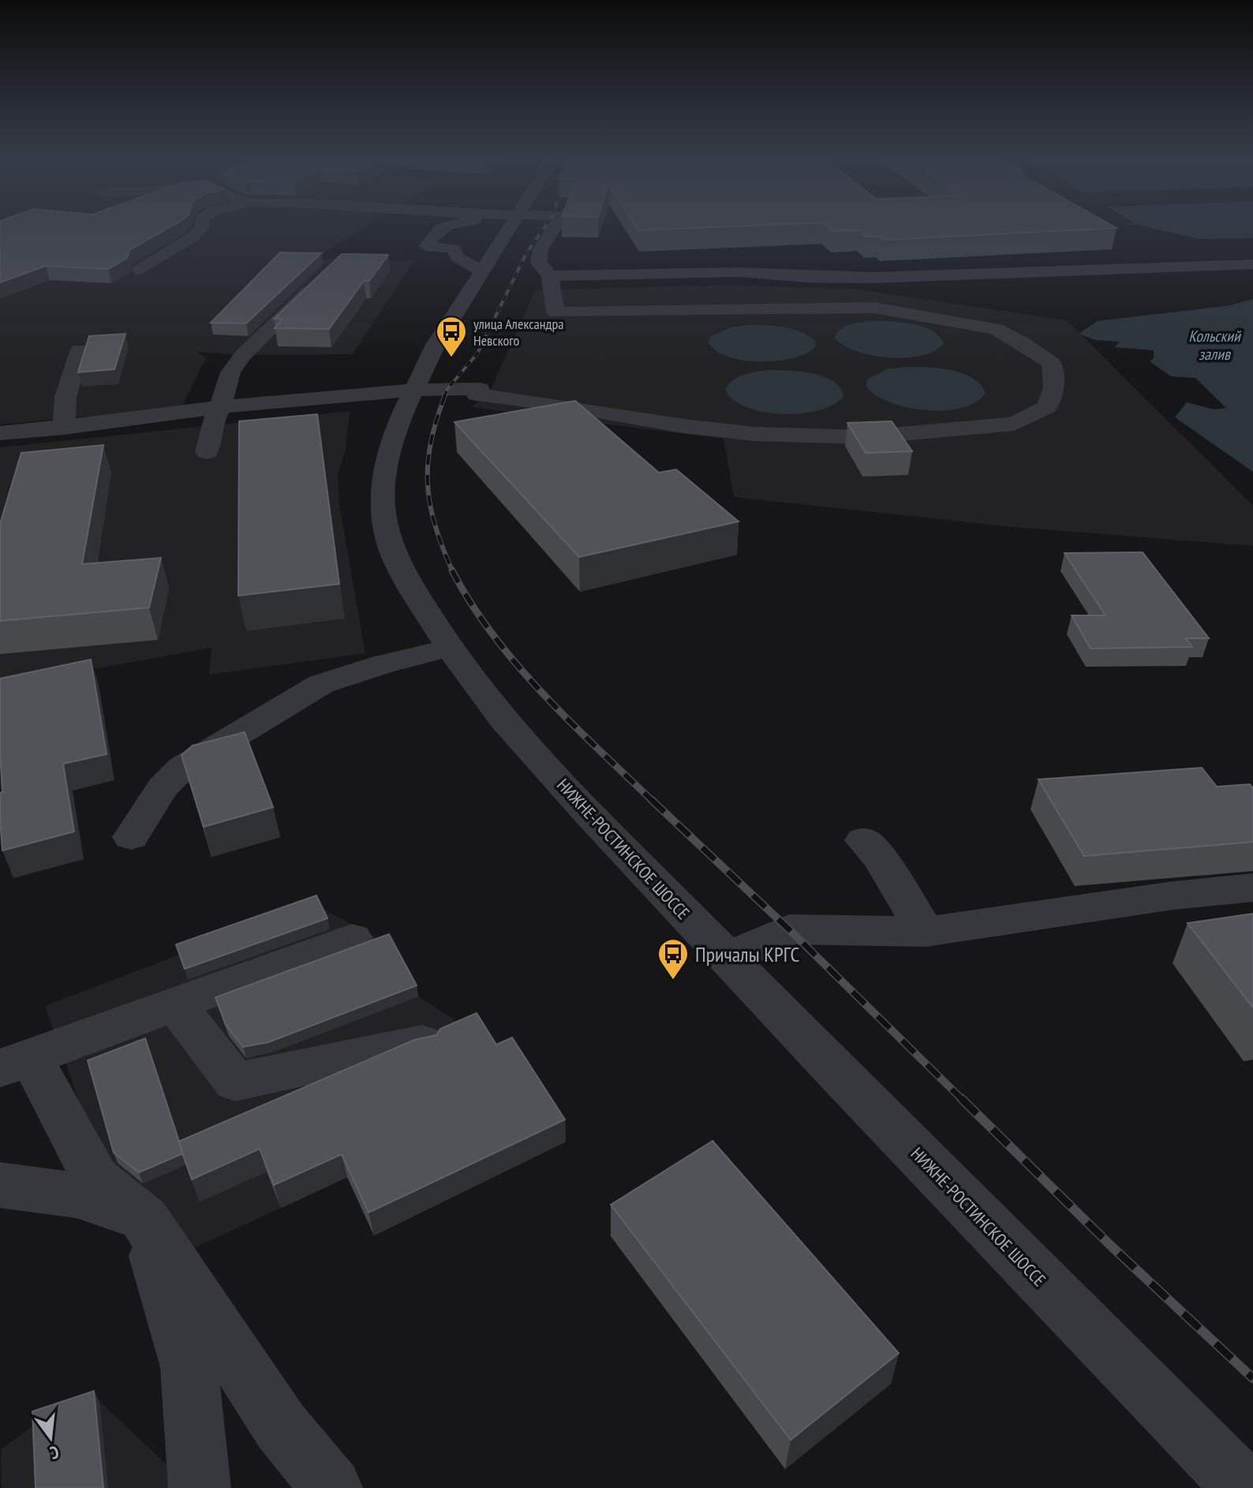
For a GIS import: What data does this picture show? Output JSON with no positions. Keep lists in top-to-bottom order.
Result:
{
  "streets": {
    "street": ["НИЖНЕ-РОСТИНСКОЕ ШОССЕ"]
  },
  "water": ["Кольский залив"],
  "places": {
    "bus stop": ["улица Александра Невского", "Причалы КРГС"]
  },
  "north": "bottom"
}
